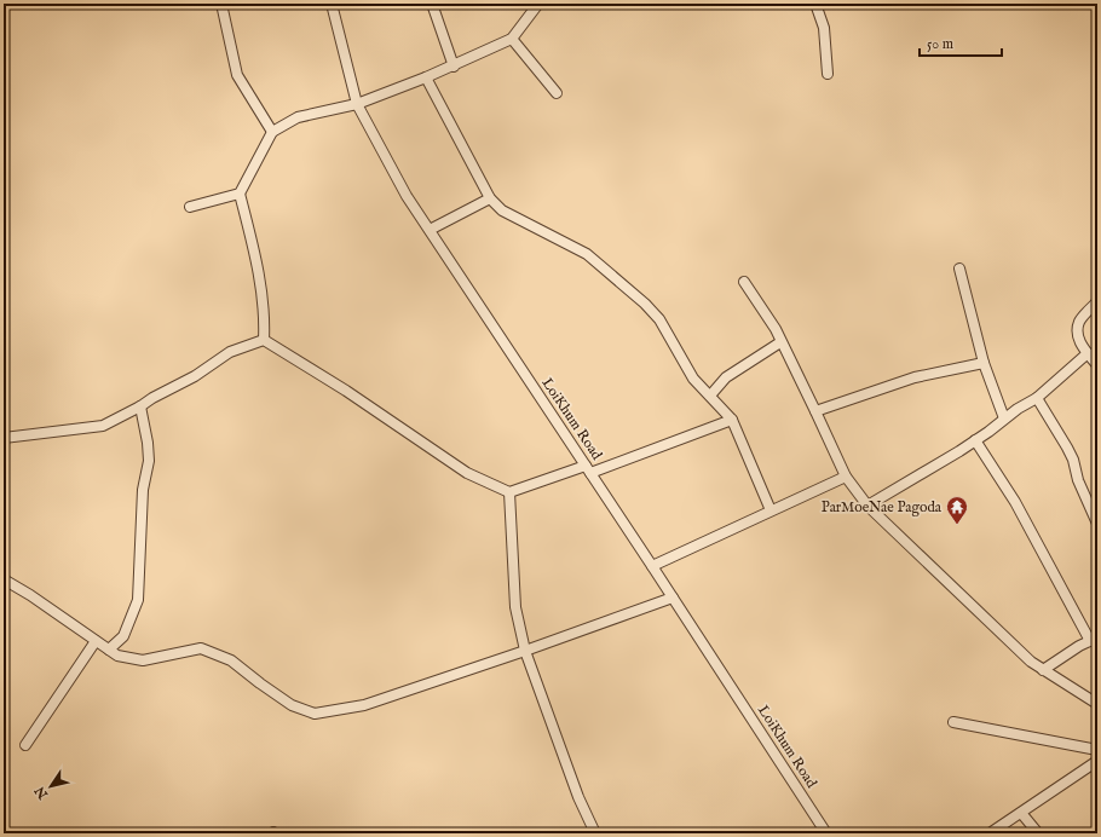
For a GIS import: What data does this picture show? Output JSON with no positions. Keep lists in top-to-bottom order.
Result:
{
  "streets": {
    "street": ["LoiKhum Road"]
  },
  "places": {
    "temple": ["ParMoeNae Pagoda"]
  },
  "scale_bar": "50 m",
  "north": "bottom left"
}
